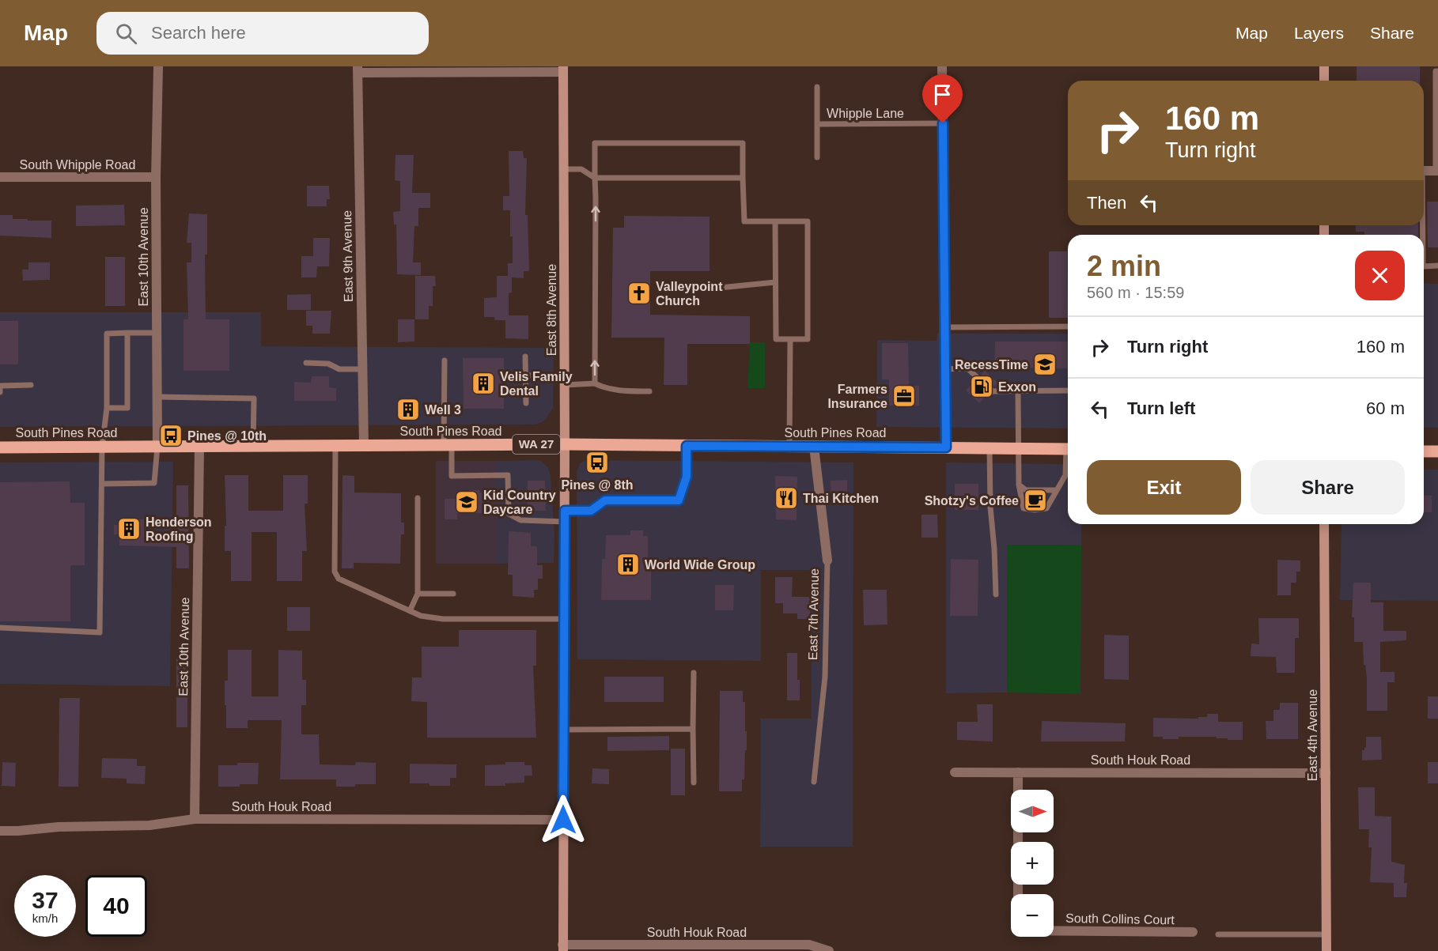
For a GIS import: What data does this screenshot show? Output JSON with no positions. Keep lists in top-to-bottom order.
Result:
{
  "streets": {
    "main road": ["South Pines Road", "WA 27"],
    "street": [
      "South Whipple Road",
      "East 9th Avenue",
      "East 10th Avenue",
      "East 8th Avenue",
      "East 7th Avenue",
      "East 4th Avenue",
      "South Houk Road",
      "South Collins Court"
    ],
    "lane": ["Whipple Lane"]
  },
  "crossings": [
    ["South Whipple Road", "East 10th Avenue"],
    ["East 9th Avenue", "South Pines Road"],
    ["East 10th Avenue", "South Pines Road"],
    ["East 10th Avenue", "South Houk Road"],
    ["East 8th Avenue", "South Pines Road"],
    ["East 8th Avenue", "South Houk Road"],
    ["South Pines Road", "East 7th Avenue"],
    ["East 4th Avenue", "South Houk Road"],
    ["South Houk Road", "South Collins Court"]
  ],
  "places": {
    "church": ["Valleypoint Church"],
    "school or university": ["RecessTime", "Kid Country Daycare"],
    "building": [
      "Velis Family Dental",
      "Well 3",
      "Henderson Roofing",
      "World Wide Group"
    ],
    "fuel station": ["Exxon"],
    "office": ["Farmers Insurance"],
    "bus stop": ["Pines @ 10th", "Pines @ 8th"],
    "restaurant": ["Thai Kitchen"],
    "cafe": ["Shotzy's Coffee"]
  },
  "north": "right",
  "page": {
    "header": "Map",
    "search": "Search here",
    "nav": ["Map", "Layers", "Share"],
    "turn": ["160 m", "Turn right"],
    "then": "Then",
    "heading": ["2 min", "560 m · 15:59"],
    "list": [
      {
        "name": "Turn right",
        "value": "160 m"
      },
      {
        "name": "Turn left",
        "value": "60 m"
      }
    ],
    "buttons": ["Exit", "Share"],
    "map_buttons": ["+", "−"],
    "speed": "37 km/h",
    "limit": "40"
  }
}
